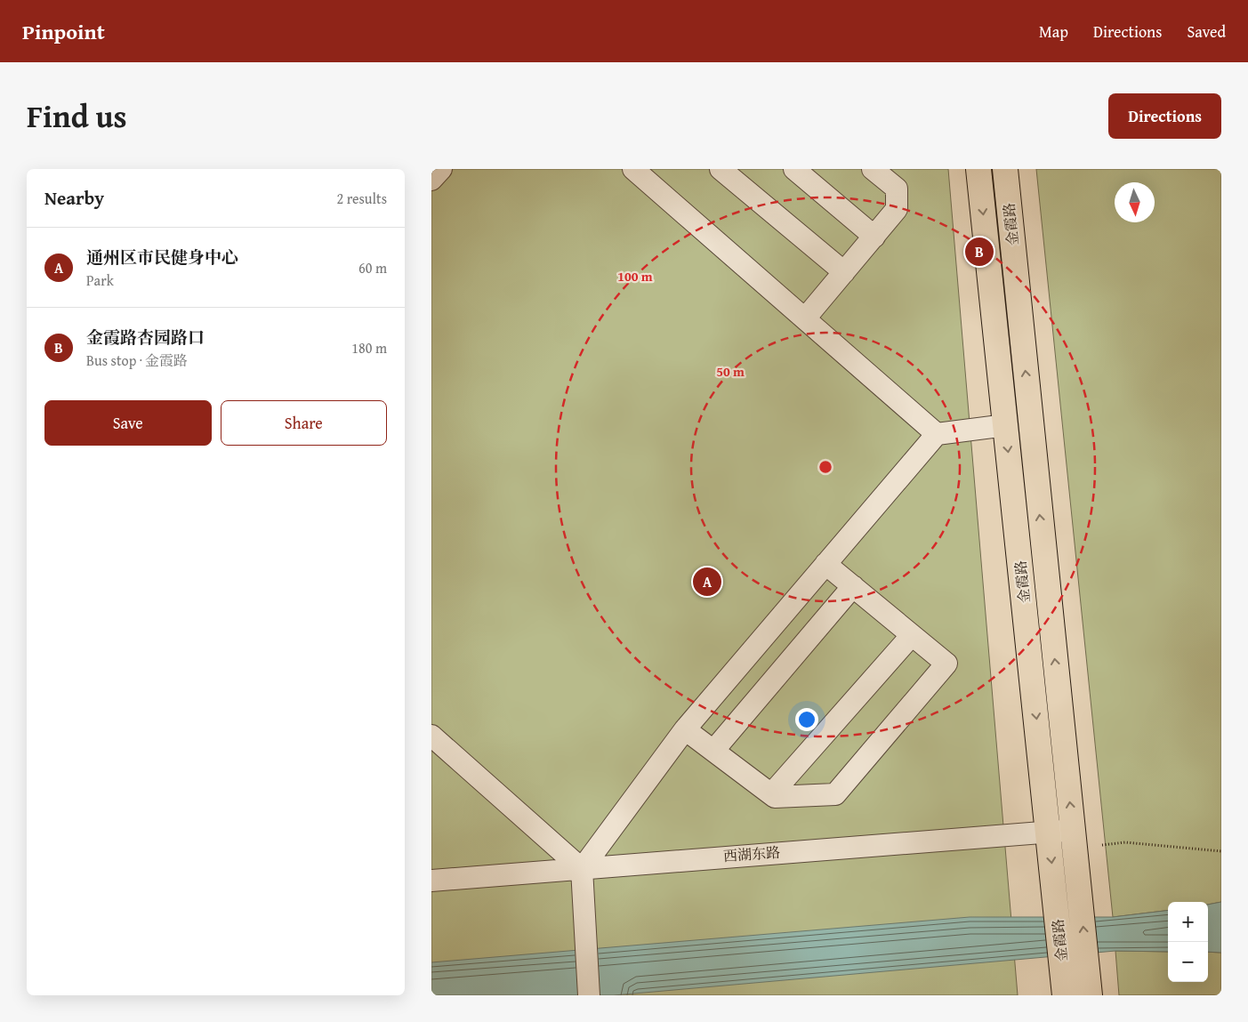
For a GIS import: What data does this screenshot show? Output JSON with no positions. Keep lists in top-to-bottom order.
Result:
{
  "streets": {
    "main road": ["金霞路"],
    "street": ["西湖东路"]
  },
  "crossings": [
    ["金霞路", "西湖东路"]
  ],
  "north": "bottom",
  "page": {
    "header": "Pinpoint",
    "nav": ["Map", "Directions", "Saved"],
    "title": "Find us",
    "buttons": [
      "Directions",
      ["Save", "Share"]
    ],
    "heading": ["Nearby", "2 results"],
    "list": [
      {
        "mark": "A",
        "name": "通州区市民健身中心",
        "note": "Park",
        "value": "60 m"
      },
      {
        "mark": "B",
        "name": "金霞路杏园路口",
        "note": "Bus stop · 金霞路",
        "value": "180 m"
      }
    ],
    "pins": ["B", "A"],
    "map_buttons": ["+", "−"]
  },
  "rings": ["100 m", "50 m"]
}
